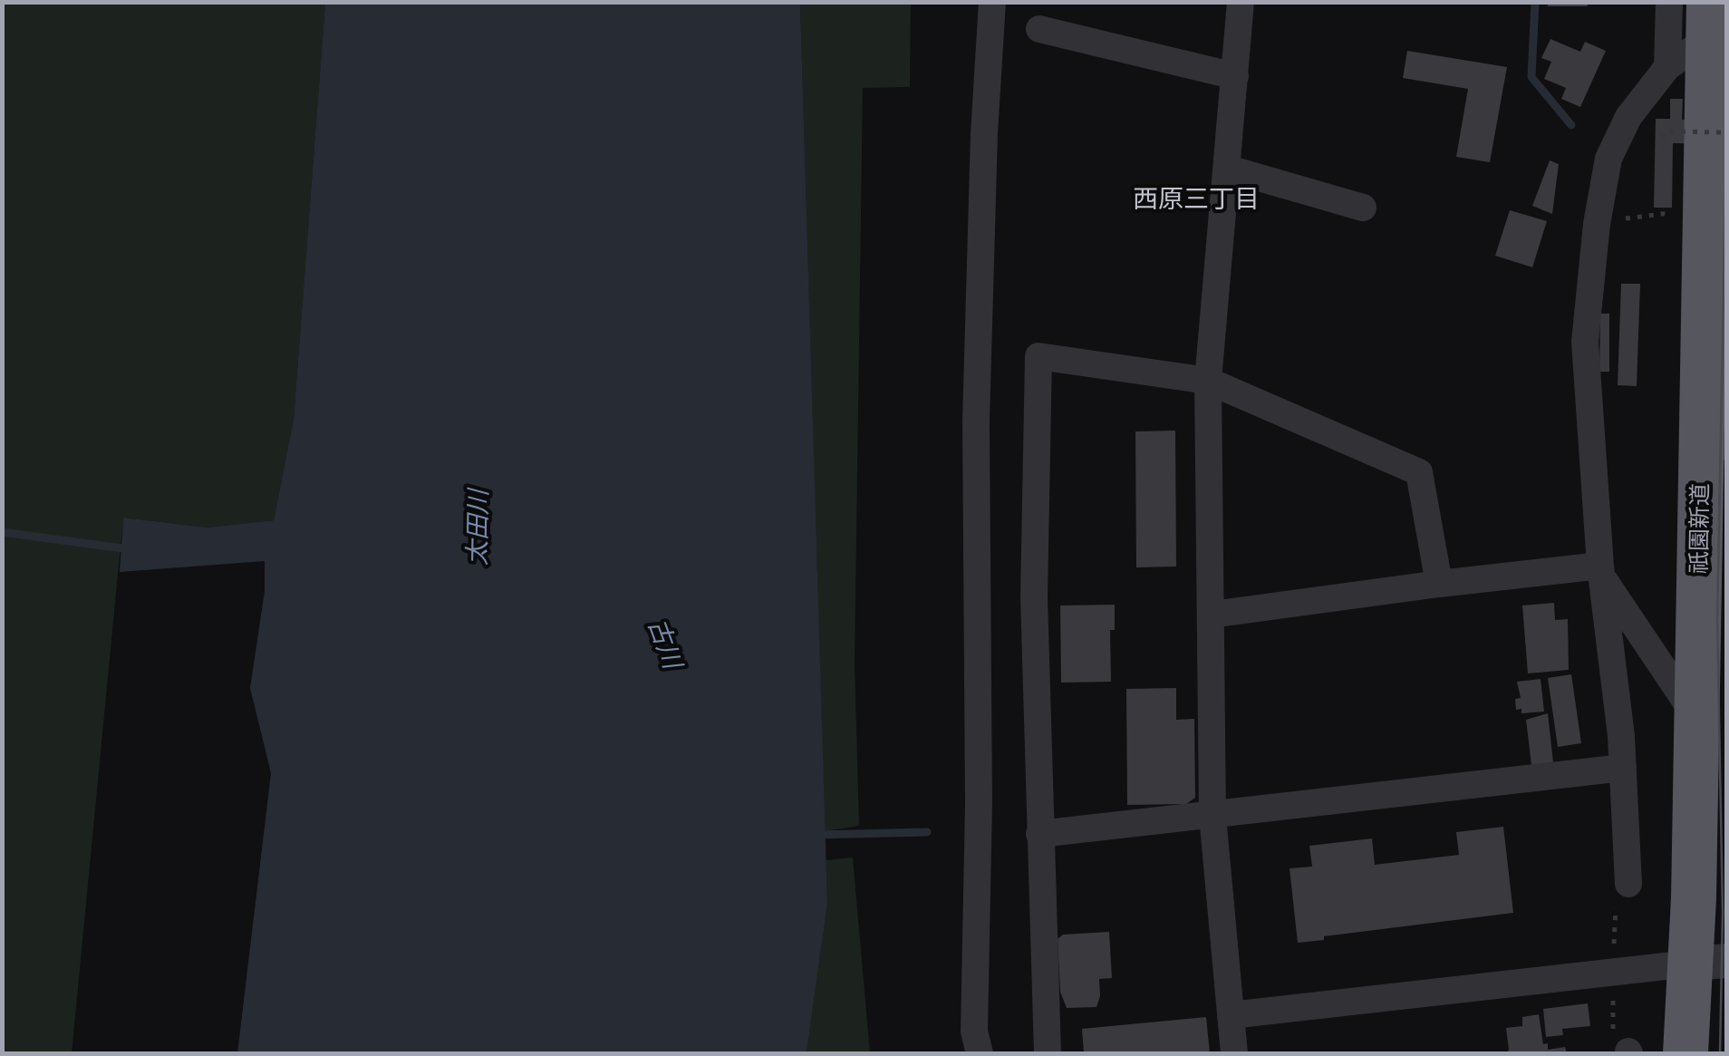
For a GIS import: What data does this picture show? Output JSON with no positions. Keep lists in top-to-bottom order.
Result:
{
  "streets": {
    "highway": ["祇園新道"]
  },
  "districts": ["西原三丁目"],
  "water": ["太田川", "古川"]
}
